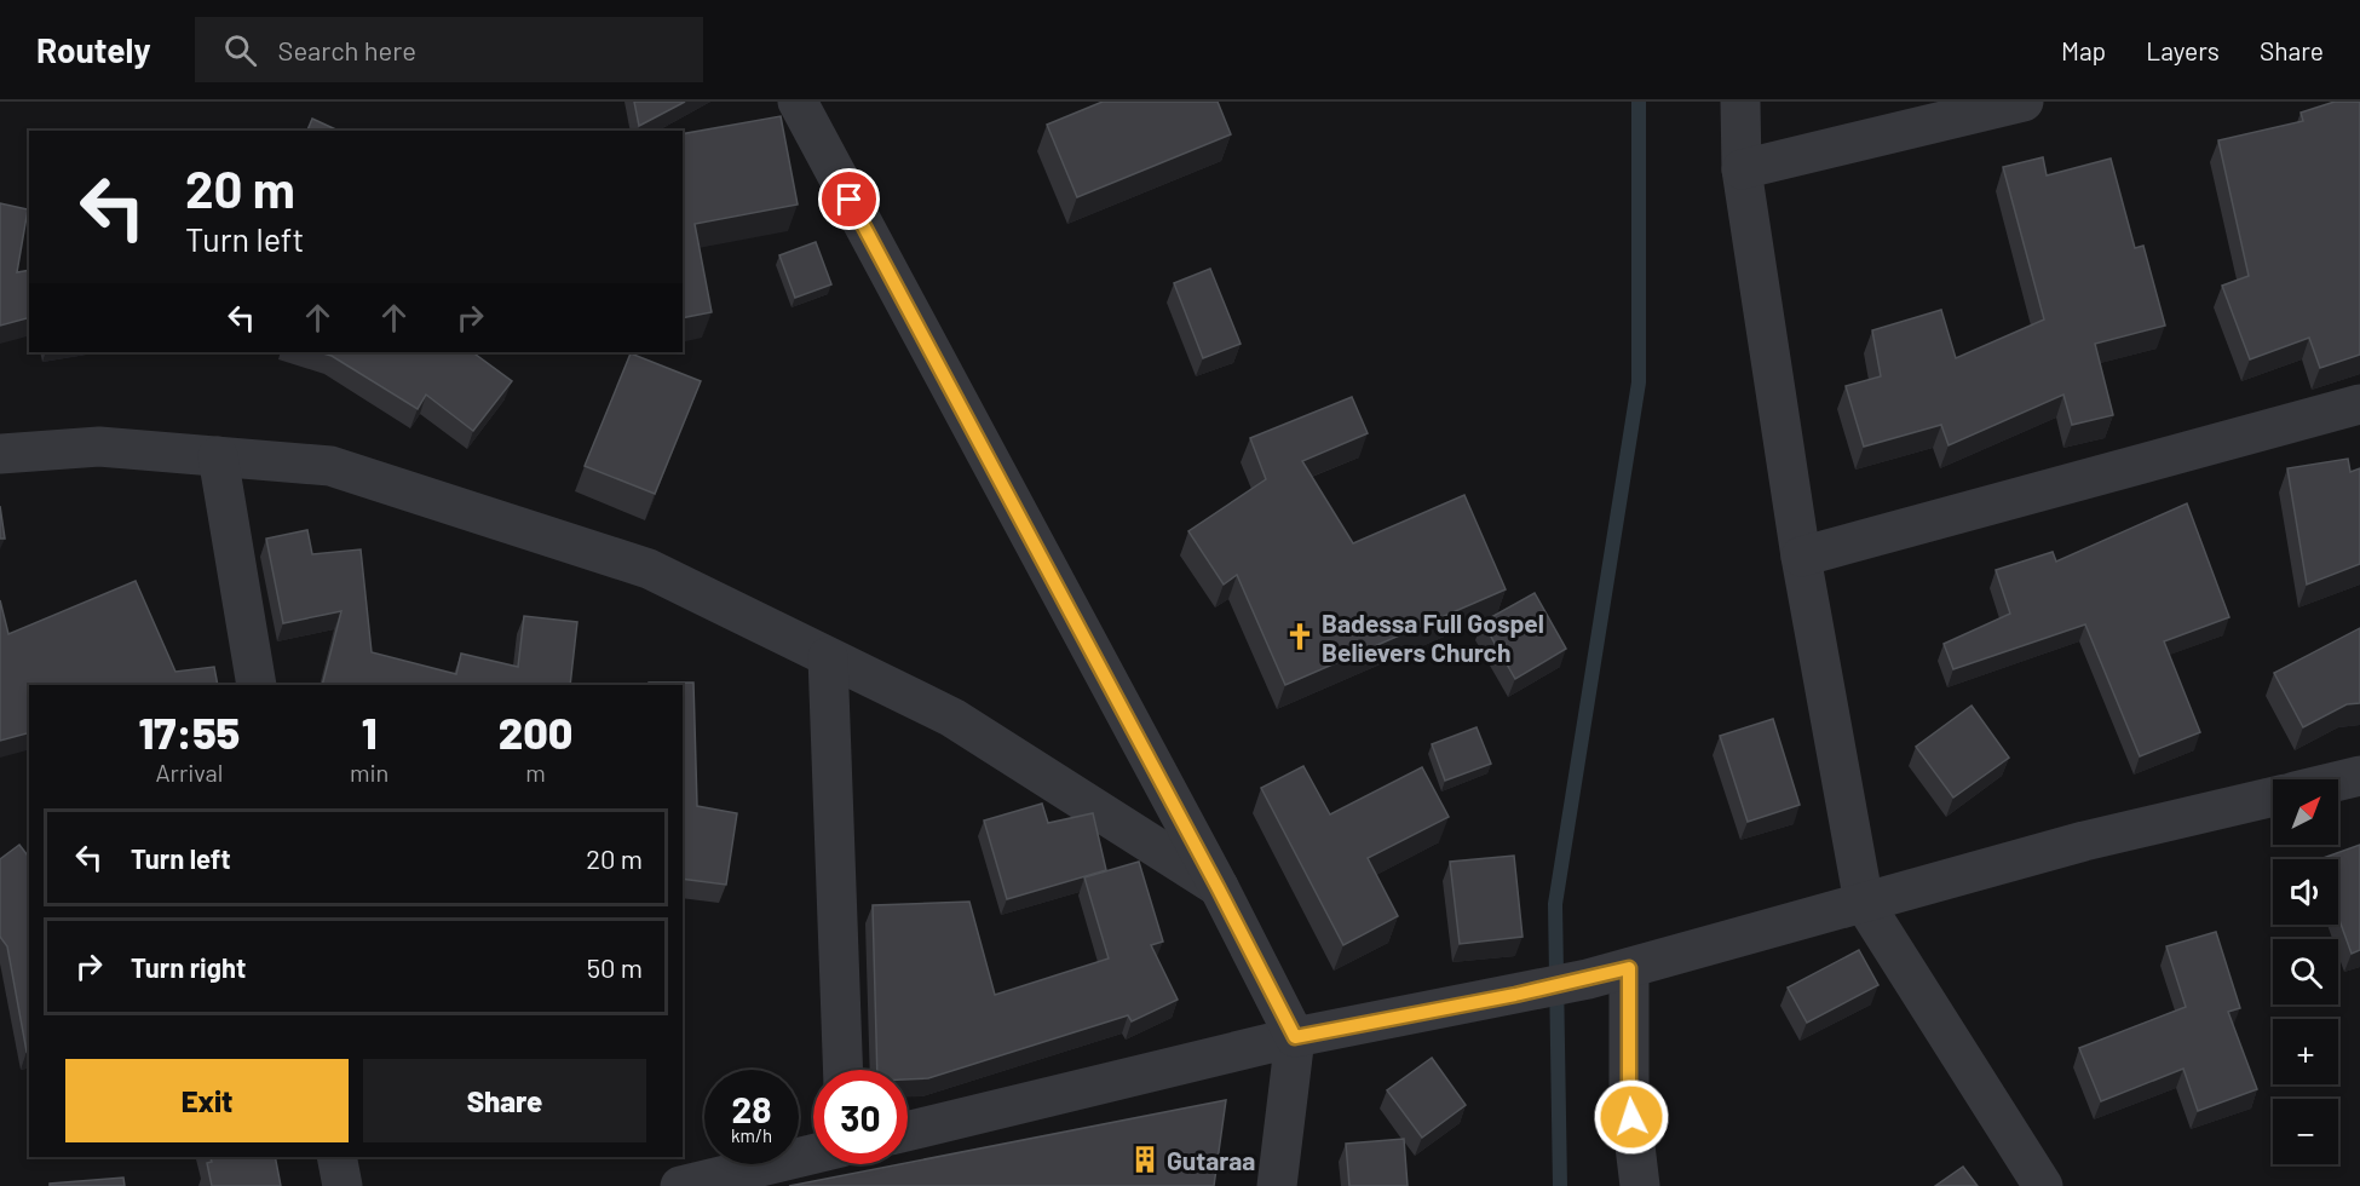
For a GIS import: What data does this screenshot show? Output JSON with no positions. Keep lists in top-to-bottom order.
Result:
{
  "places": {
    "church": ["Badessa Full Gospel Believers Church"],
    "building": ["Gutaraa"]
  },
  "north": "top right",
  "page": {
    "header": "Routely",
    "search": "Search here",
    "nav": ["Map", "Layers", "Share"],
    "turn": ["20 m", "Turn left"],
    "eta": [
      "17:55",
      "Arrival",
      "1",
      "min",
      "200",
      "m"
    ],
    "map_buttons": ["+", "−"],
    "list": [
      {
        "name": "Turn left",
        "value": "20 m"
      },
      {
        "name": "Turn right",
        "value": "50 m"
      }
    ],
    "buttons": ["Exit", "Share"],
    "speed": "28 km/h",
    "limit": "30"
  }
}
